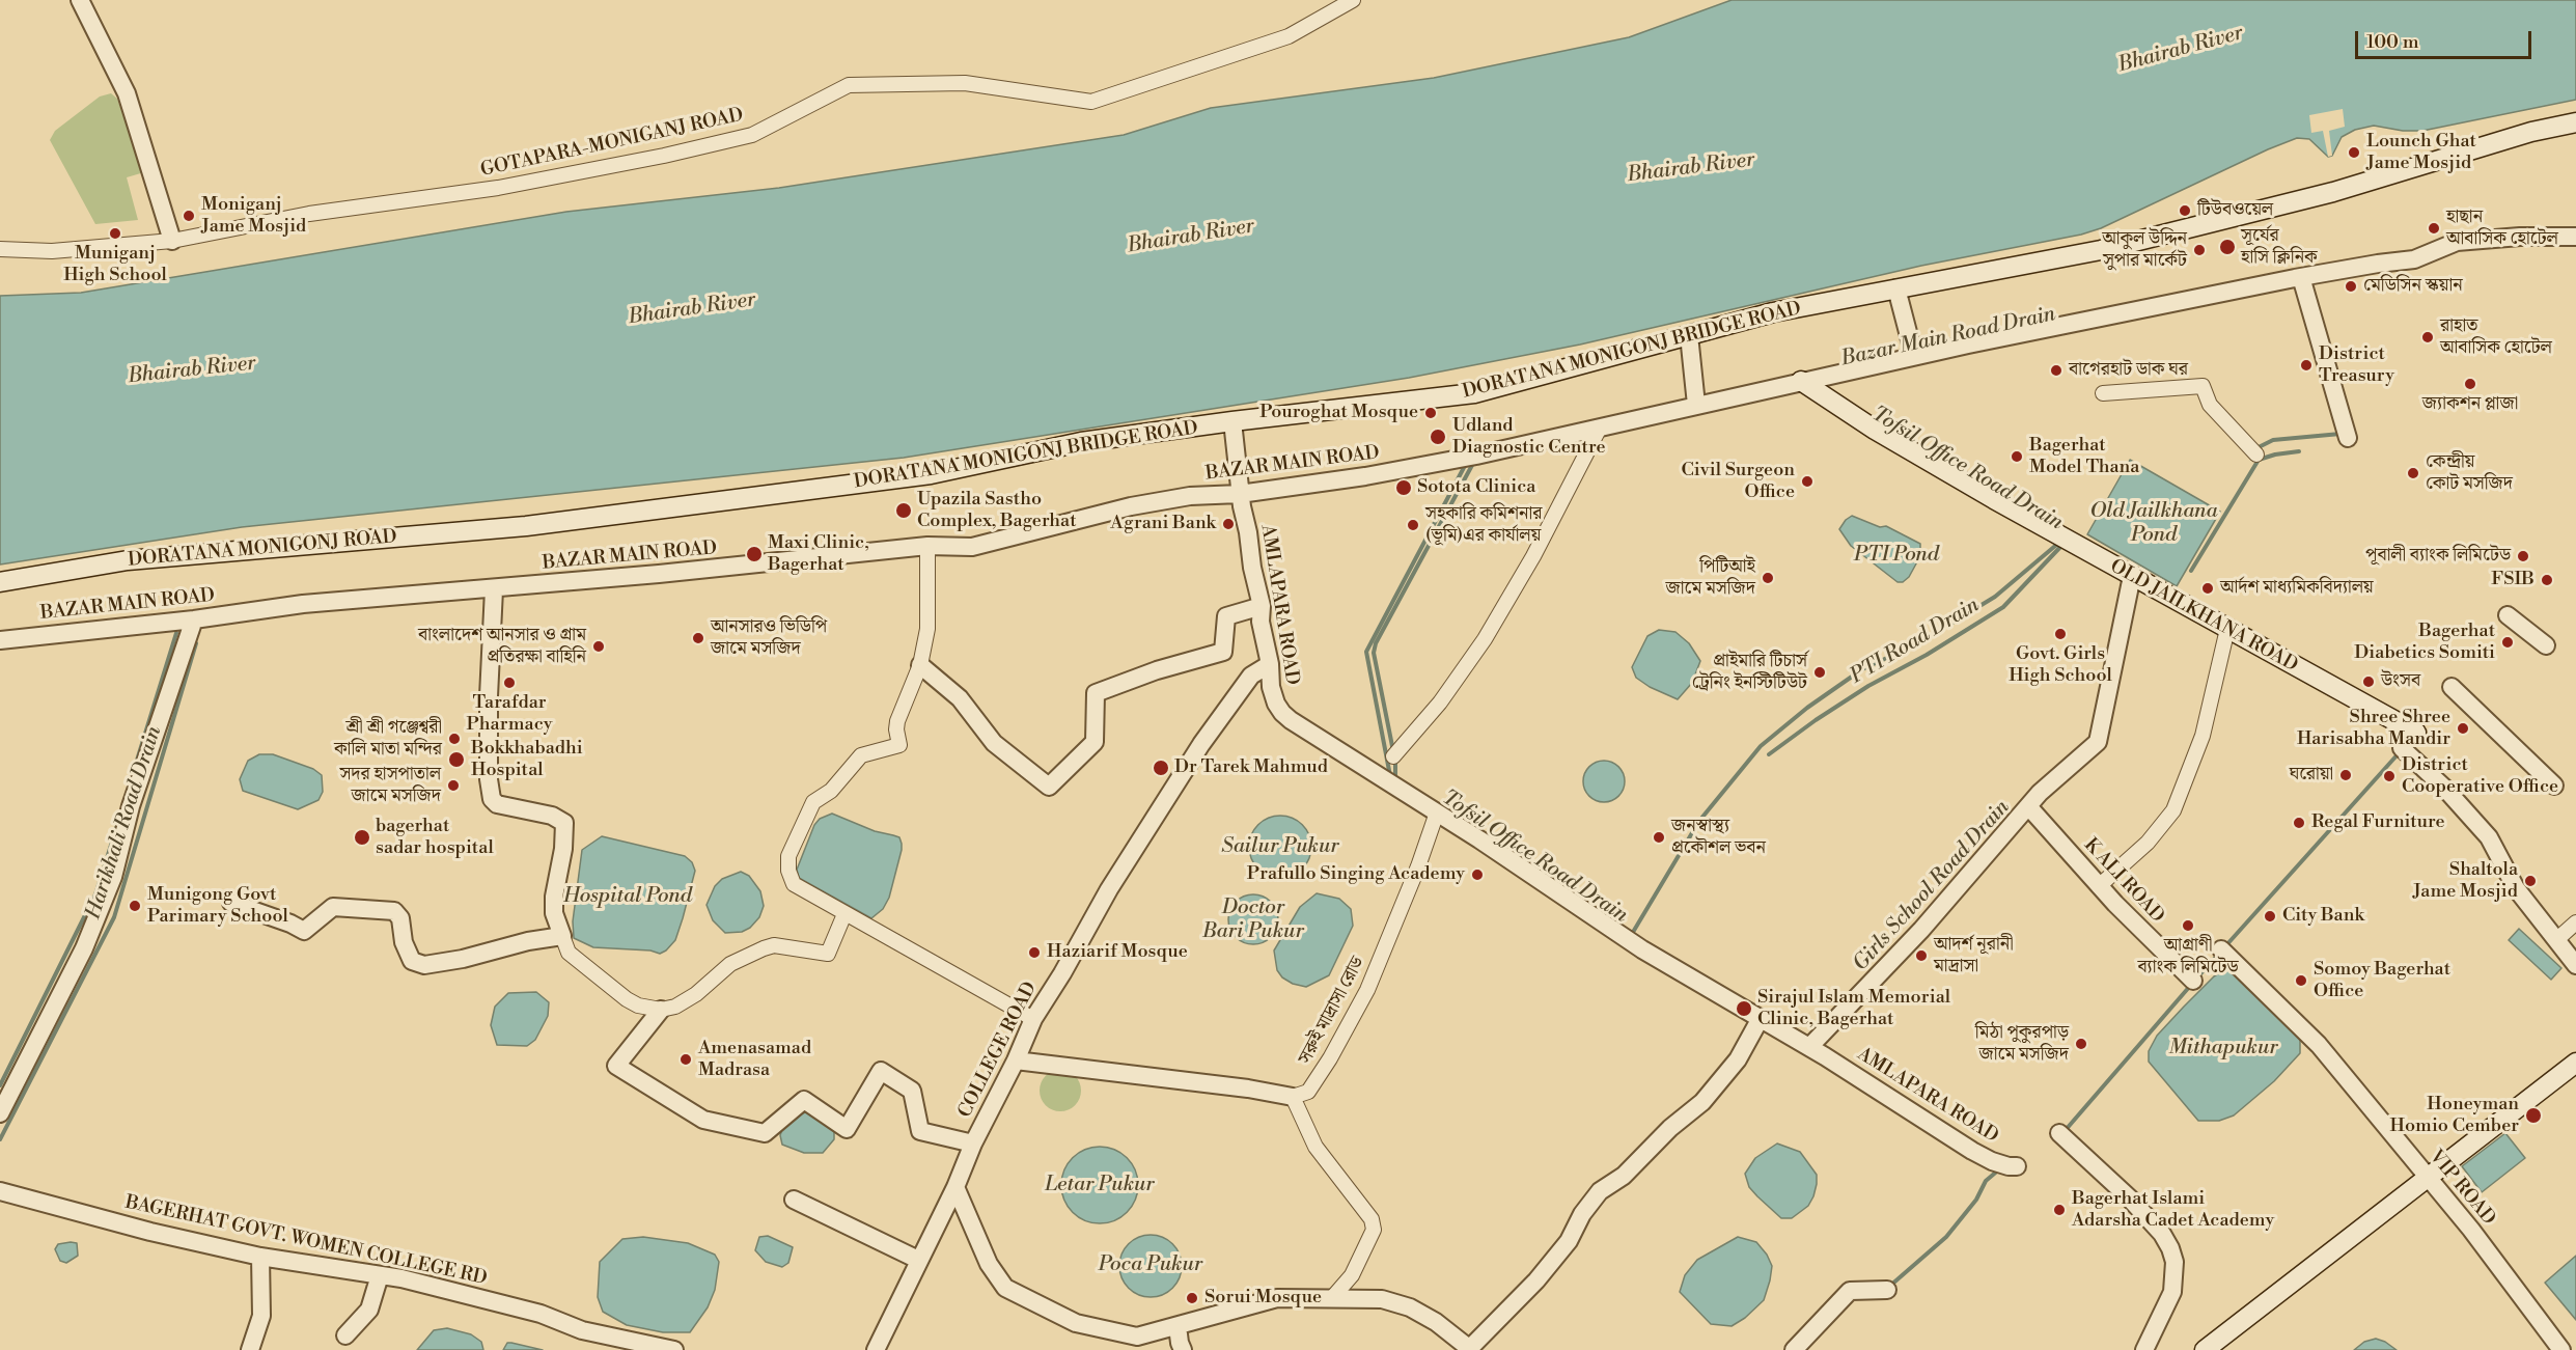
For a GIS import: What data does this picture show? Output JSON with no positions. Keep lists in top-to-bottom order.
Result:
{
  "streets": {
    "main road": ["DORATANA MONIGONJ BRIDGE ROAD", "DORATANA MONIGONJ ROAD", "OLD JAILKHANA ROAD"],
    "street": [
      "GOTAPARA-MONIGANJ ROAD",
      "BAZAR MAIN ROAD",
      "AMLAPARA ROAD",
      "K ALI ROAD",
      "সরুই মাদ্রাসা রোড",
      "COLLEGE ROAD",
      "VIP ROAD",
      "BAGERHAT GOVT. WOMEN COLLEGE RD"
    ]
  },
  "crossings": [
    ["DORATANA MONIGONJ BRIDGE ROAD", "DORATANA MONIGONJ ROAD"],
    ["DORATANA MONIGONJ BRIDGE ROAD", "AMLAPARA ROAD"],
    ["BAZAR MAIN ROAD", "AMLAPARA ROAD"],
    ["BAZAR MAIN ROAD", "OLD JAILKHANA ROAD"],
    ["AMLAPARA ROAD", "সরুই মাদ্রাসা রোড"],
    ["AMLAPARA ROAD", "COLLEGE ROAD"]
  ],
  "water": [
    "Bhairab River",
    "Bazar Main Road Drain",
    "Tofsil Office Road Drain",
    "Old Jailkhana Pond",
    "PTI Pond",
    "PTI Road Drain",
    "Harikhali Road Drain",
    "Sailur Pukur",
    "Girls School Road Drain",
    "Hospital Pond",
    "Doctor Bari Pukur",
    "Mithapukur",
    "Letar Pukur",
    "Poca Pukur"
  ],
  "places": [
    "Lounch Ghat Jame Mosjid",
    "টিউবওয়েল",
    "Moniganj Jame Mosjid",
    "হাছান আবাসিক হোটেল",
    "Muniganj High School",
    "সূর্যের হাসি ক্লিনিক",
    "আকুল উদ্দিন সুপার মার্কেট",
    "মেডিসিন স্কয়ান",
    "রাহাত আবাসিক হোটেল",
    "District Treasury",
    "বাগেরহাট ডাক ঘর",
    "জ্যাকশন প্লাজা",
    "Pouroghat Mosque",
    "Udland Diagnostic Centre",
    "Bagerhat Model Thana",
    "কেন্দ্রীয় কোট মসজিদ",
    "Civil Surgeon Office",
    "Sotota Clinica",
    "Upazila Sastho Complex, Bagerhat",
    "Agrani Bank",
    "সহকারি কমিশনার (ভূমি)এর কার্যালয়",
    "Maxi Clinic, Bagerhat",
    "পূবালী ব্যাংক লিমিটেড",
    "পিটিআই জামে মসজিদ",
    "FSIB",
    "আর্দশ মাধ্যমিকবিদ্যালয়",
    "Govt. Girls High School",
    "আনসারও ভিডিপি জামে মসজিদ",
    "Bagerhat Diabetics Somiti",
    "বাংলাদেশ আনসার ও গ্রাম প্রতিরক্ষা বাহিনি",
    "প্রাইমারি টিচার্স ট্রেনিং ইনস্টিটিউট",
    "উংসব",
    "Tarafdar Pharmacy",
    "Shree Shree Harisabha Mandir",
    "শ্রী শ্রী গঞ্জেশ্বরী কালি মাতা মন্দির",
    "Bokkhabadhi Hospital",
    "Dr Tarek Mahmud",
    "ঘরোয়া",
    "District Cooperative Office",
    "সদর হাসপাতাল জামে মসজিদ",
    "Regal Furniture",
    "bagerhat sadar hospital",
    "জনস্বাস্থ্য প্রকৌশল ভবন",
    "Prafullo Singing Academy",
    "Shaltola Jame Mosjid",
    "Munigong Govt Parimary School",
    "City Bank",
    "আগ্রাণী ব্যাংক লিমিটেড",
    "Haziarif Mosque",
    "আদর্শ নূরানী মাদ্রাসা",
    "Somoy Bagerhat Office",
    "Sirajul Islam Memorial Clinic, Bagerhat",
    "মিঠা পুকুরপাড় জামে মসজিদ",
    "Amenasamad Madrasa",
    "Honeyman Homio Cember",
    "Bagerhat Islami Adarsha Cadet Academy",
    "Sorui Mosque"
  ],
  "scale_bar": "100 m"
}
